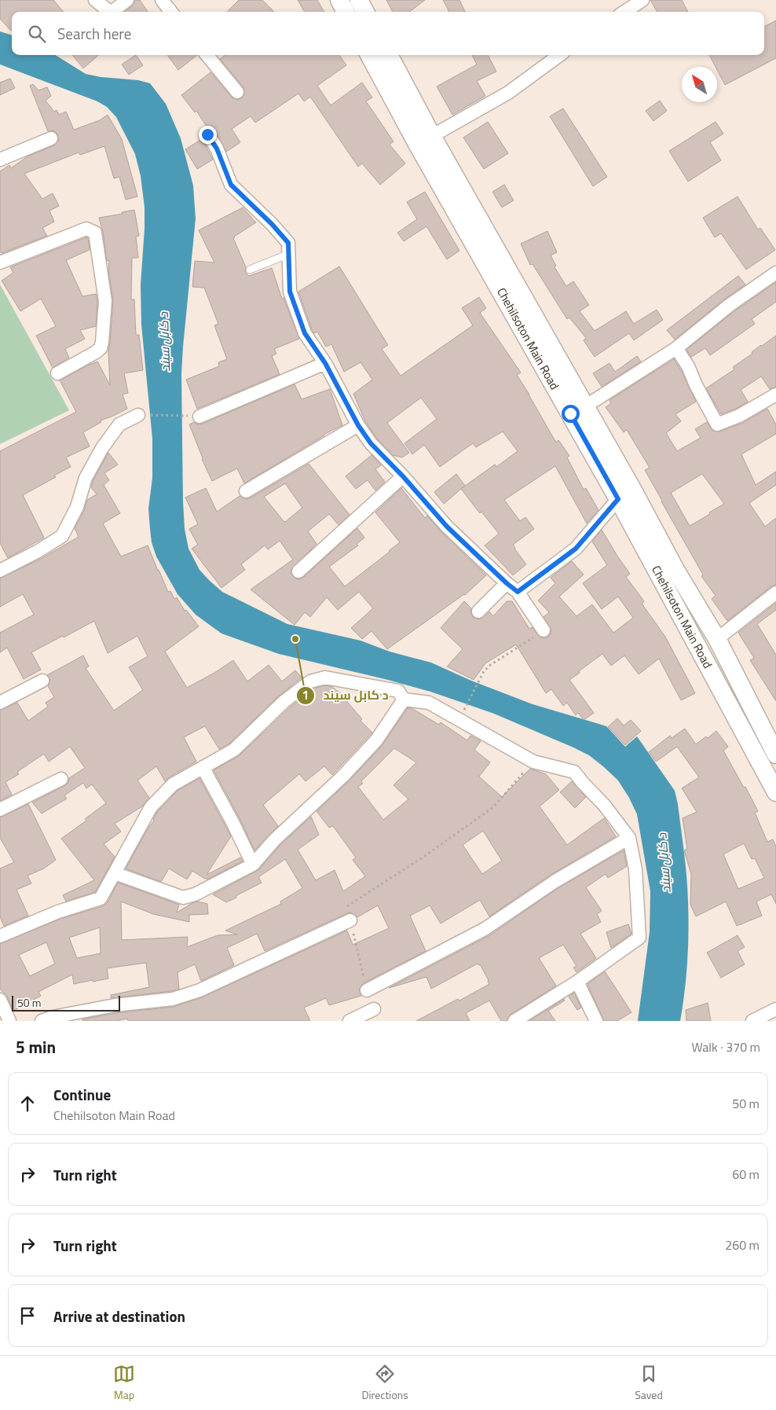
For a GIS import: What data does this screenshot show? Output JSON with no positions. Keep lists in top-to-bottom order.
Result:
{
  "streets": {
    "main road": ["Chehilsoton Main Road"]
  },
  "water": ["د کابل سيند"],
  "places": ["د کابل سيند"],
  "scale_bar": "50 m",
  "north": "top left",
  "page": {
    "search": "Search here",
    "scale": "50 m",
    "heading": ["5 min", "Walk · 370 m"],
    "list": [
      ["Continue", "Chehilsoton Main Road", "50 m"],
      ["Turn right", "60 m"],
      ["Turn right", "260 m"],
      "Arrive at destination"
    ],
    "nav": ["Map", "Directions", "Saved"]
  }
}
